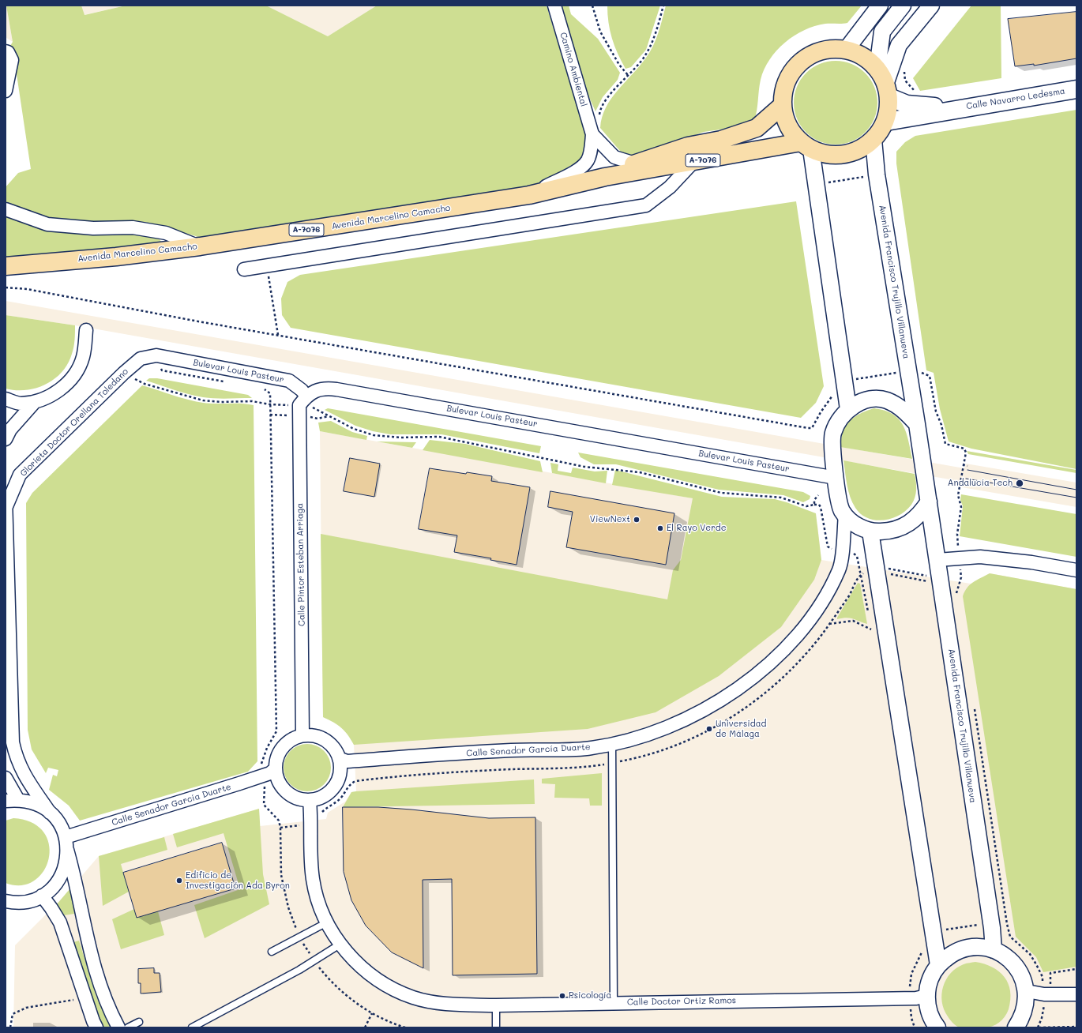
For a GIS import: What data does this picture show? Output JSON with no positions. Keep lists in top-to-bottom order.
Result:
{
  "streets": {
    "main road": ["Calle Navarro Ledesma", "A-7076", "Avenida Marcelino Camacho"],
    "street": [
      "Camino Ambiental",
      "Avenida Francisco Trujillo Villanueva",
      "Bulevar Louis Pasteur",
      "Glorieta Doctor Orellana Toledano",
      "Calle Pintor Esteban Arriaga",
      "Calle Senador García Duarte",
      "Calle Doctor Ortiz Ramos"
    ]
  },
  "crossings": [
    ["Camino Ambiental", "Avenida Marcelino Camacho"],
    ["Calle Navarro Ledesma", "A-7076"],
    ["Calle Navarro Ledesma", "Avenida Marcelino Camacho"],
    ["Calle Navarro Ledesma", "Avenida Francisco Trujillo Villanueva"],
    ["A-7076", "Avenida Marcelino Camacho"],
    ["A-7076", "Avenida Francisco Trujillo Villanueva"],
    ["Avenida Marcelino Camacho", "Avenida Francisco Trujillo Villanueva"],
    ["Bulevar Louis Pasteur", "Glorieta Doctor Orellana Toledano"],
    ["Bulevar Louis Pasteur", "Calle Pintor Esteban Arriaga"],
    ["Calle Pintor Esteban Arriaga", "Calle Senador García Duarte"],
    ["Calle Pintor Esteban Arriaga", "Calle Doctor Ortiz Ramos"],
    ["Calle Senador García Duarte", "Calle Doctor Ortiz Ramos"]
  ],
  "places": [
    "Andalucía Tech",
    "ViewNext",
    "El Rayo Verde",
    "Universidad de Málaga",
    "Edificio de Investigación Ada Byron",
    "Psicología"
  ]
}
